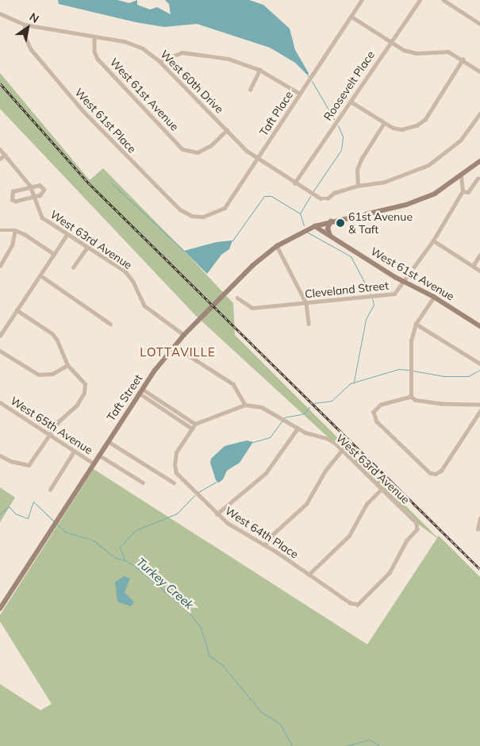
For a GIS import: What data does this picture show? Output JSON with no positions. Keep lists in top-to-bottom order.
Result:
{
  "streets": {
    "main road": ["West 61st Avenue", "Taft Street"],
    "street": [
      "West 60th Drive",
      "Roosevelt Place",
      "Taft Place",
      "West 61st Place",
      "West 63rd Avenue",
      "Cleveland Street",
      "West 65th Avenue",
      "West 64th Place"
    ]
  },
  "crossings": [
    ["West 60th Drive", "Roosevelt Place"],
    ["West 60th Drive", "West 61st Avenue"],
    ["West 60th Drive", "Taft Place"],
    ["West 60th Drive", "West 61st Place"],
    ["West 61st Avenue", "Cleveland Street"],
    ["West 61st Avenue", "Taft Street"],
    ["Taft Place", "West 61st Place"],
    ["West 63rd Avenue", "Taft Street"],
    ["West 63rd Avenue", "West 64th Place"],
    ["Taft Street", "West 65th Avenue"]
  ],
  "districts": ["LOTTAVILLE"],
  "water": ["Turkey Creek"],
  "places": ["61st Avenue & Taft"],
  "north": "top right"
}
